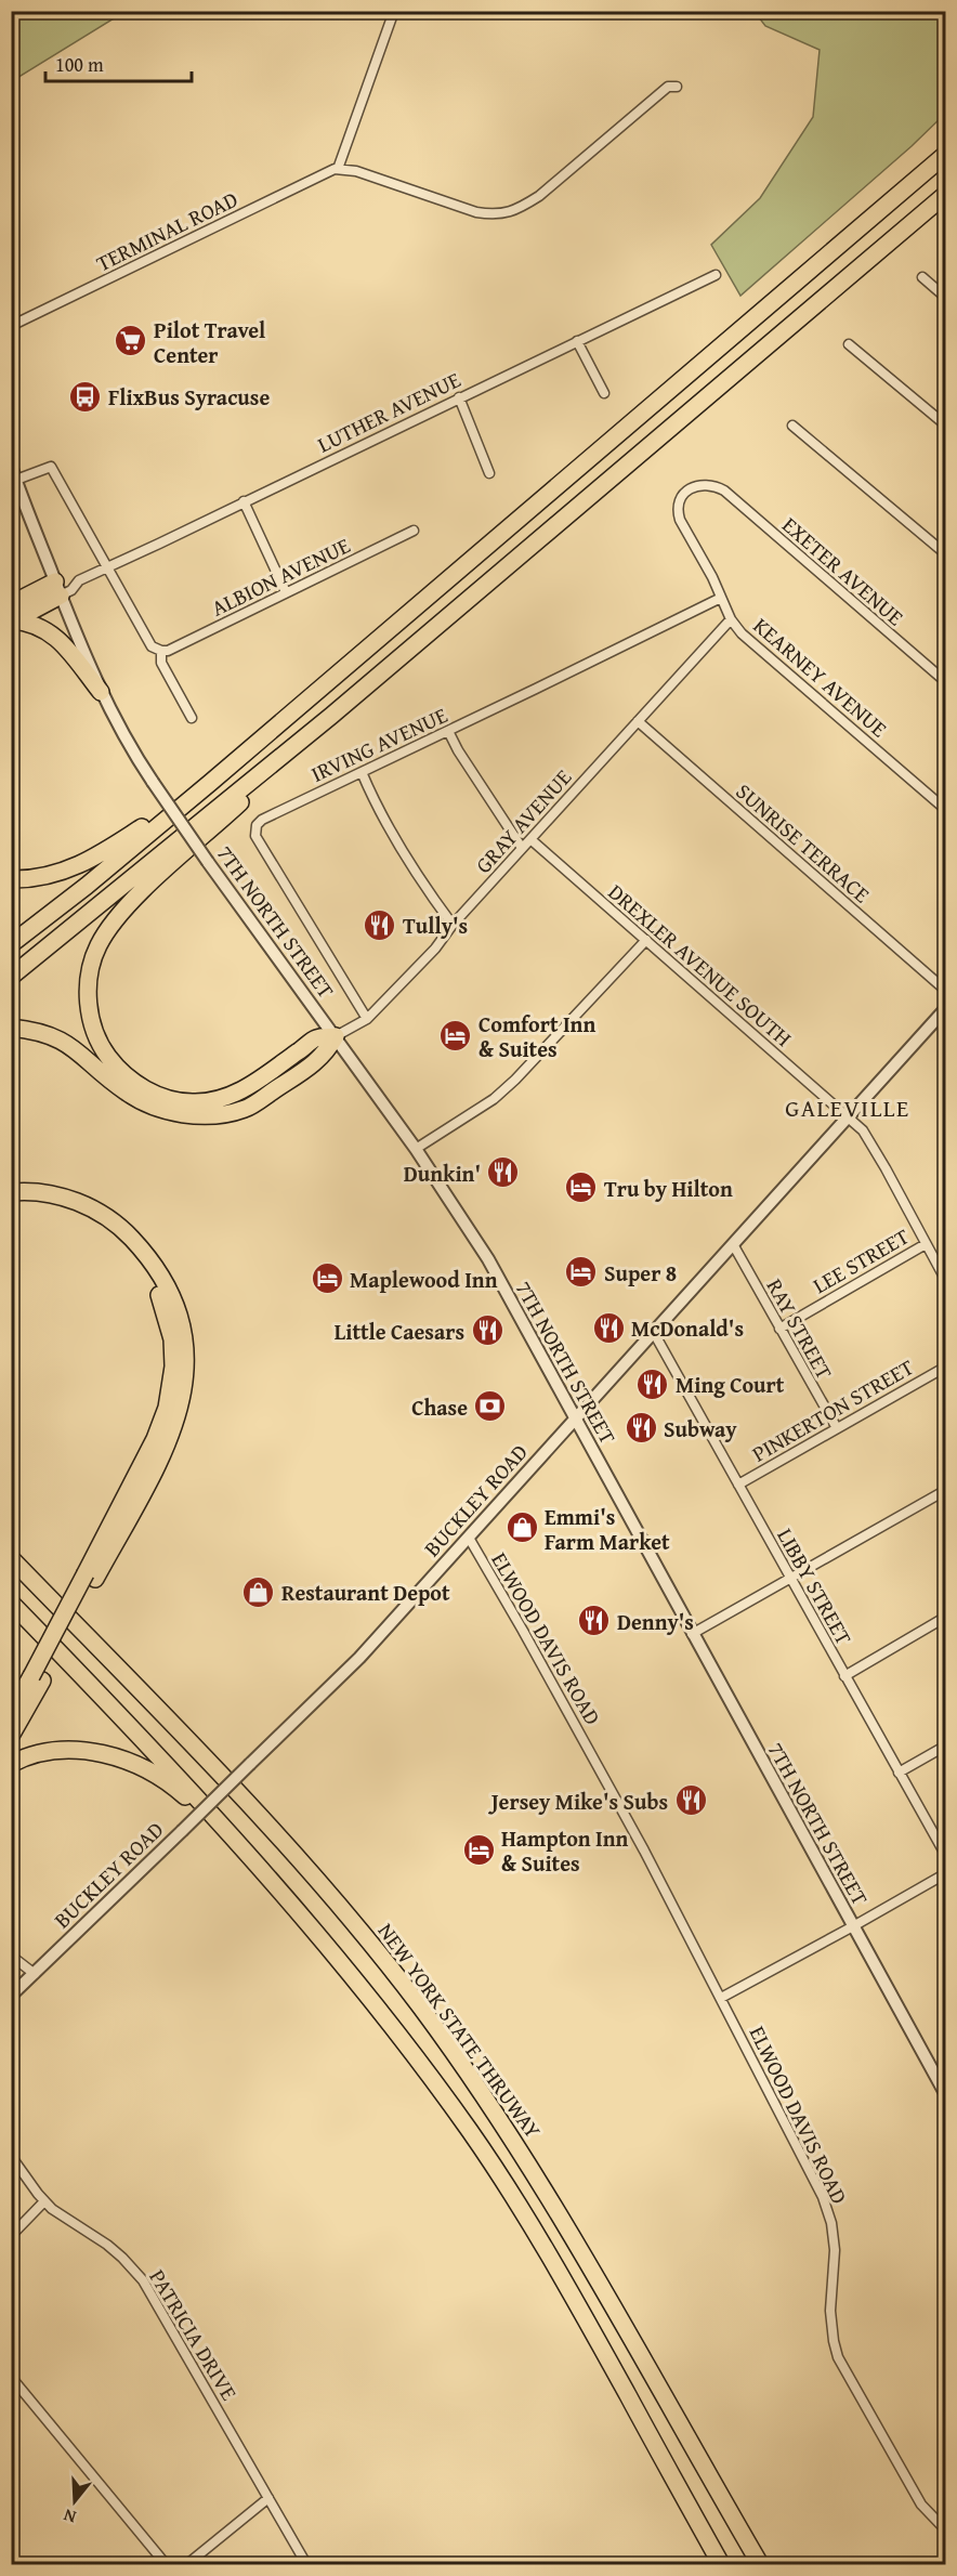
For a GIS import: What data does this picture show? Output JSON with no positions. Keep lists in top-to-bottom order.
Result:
{
  "streets": {
    "highway": ["NEW YORK STATE THRUWAY"],
    "street": [
      "TERMINAL ROAD",
      "LUTHER AVENUE",
      "EXETER AVENUE",
      "ALBION AVENUE",
      "KEARNEY AVENUE",
      "IRVING AVENUE",
      "GRAY AVENUE",
      "SUNRISE TERRACE",
      "7TH NORTH STREET",
      "DREXLER AVENUE SOUTH",
      "LEE STREET",
      "RAY STREET",
      "PINKERTON STREET",
      "BUCKLEY ROAD",
      "LIBBY STREET",
      "ELWOOD DAVIS ROAD",
      "PATRICIA DRIVE"
    ]
  },
  "crossings": [
    ["LUTHER AVENUE", "7TH NORTH STREET"],
    ["EXETER AVENUE", "KEARNEY AVENUE"],
    ["KEARNEY AVENUE", "IRVING AVENUE"],
    ["KEARNEY AVENUE", "GRAY AVENUE"],
    ["IRVING AVENUE", "GRAY AVENUE"],
    ["GRAY AVENUE", "SUNRISE TERRACE"],
    ["GRAY AVENUE", "7TH NORTH STREET"],
    ["GRAY AVENUE", "DREXLER AVENUE SOUTH"],
    ["7TH NORTH STREET", "BUCKLEY ROAD"],
    ["DREXLER AVENUE SOUTH", "LEE STREET"],
    ["DREXLER AVENUE SOUTH", "BUCKLEY ROAD"],
    ["LEE STREET", "RAY STREET"],
    ["RAY STREET", "PINKERTON STREET"],
    ["RAY STREET", "BUCKLEY ROAD"],
    ["PINKERTON STREET", "LIBBY STREET"],
    ["BUCKLEY ROAD", "LIBBY STREET"],
    ["BUCKLEY ROAD", "ELWOOD DAVIS ROAD"]
  ],
  "districts": ["GALEVILLE"],
  "places": {
    "supermarket": ["Pilot Travel Center"],
    "bus stop": ["FlixBus Syracuse"],
    "restaurant": [
      "Tully's",
      "Dunkin'",
      "McDonald's",
      "Little Caesars",
      "Ming Court",
      "Subway",
      "Denny's",
      "Jersey Mike's Subs"
    ],
    "hotel": [
      "Comfort Inn & Suites",
      "Tru by Hilton",
      "Super 8",
      "Maplewood Inn",
      "Hampton Inn & Suites"
    ],
    "bank": ["Chase"],
    "shop": ["Emmi's Farm Market", "Restaurant Depot"]
  },
  "scale_bar": "100 m",
  "north": "bottom"
}
